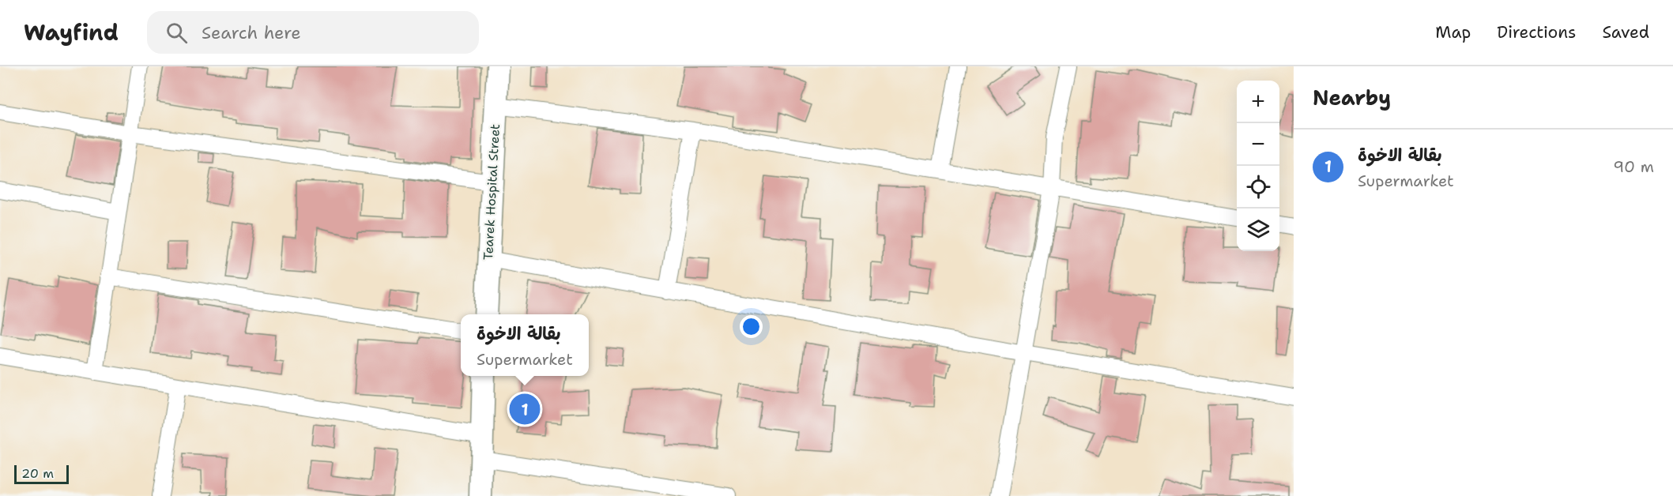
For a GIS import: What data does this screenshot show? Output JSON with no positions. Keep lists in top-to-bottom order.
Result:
{
  "streets": {
    "street": ["Tearek Hospital Street"]
  },
  "scale_bar": "20 m",
  "page": {
    "header": "Wayfind",
    "search": "Search here",
    "nav": ["Map", "Directions", "Saved"],
    "heading": "Nearby",
    "map_buttons": ["+", "−"],
    "list": [
      {
        "mark": "1",
        "name": "بقالة الاخوة",
        "note": "Supermarket",
        "value": "90 m"
      }
    ],
    "popup": ["بقالة الاخوة", "Supermarket"],
    "pins": "1",
    "scale": "20 m"
  }
}
